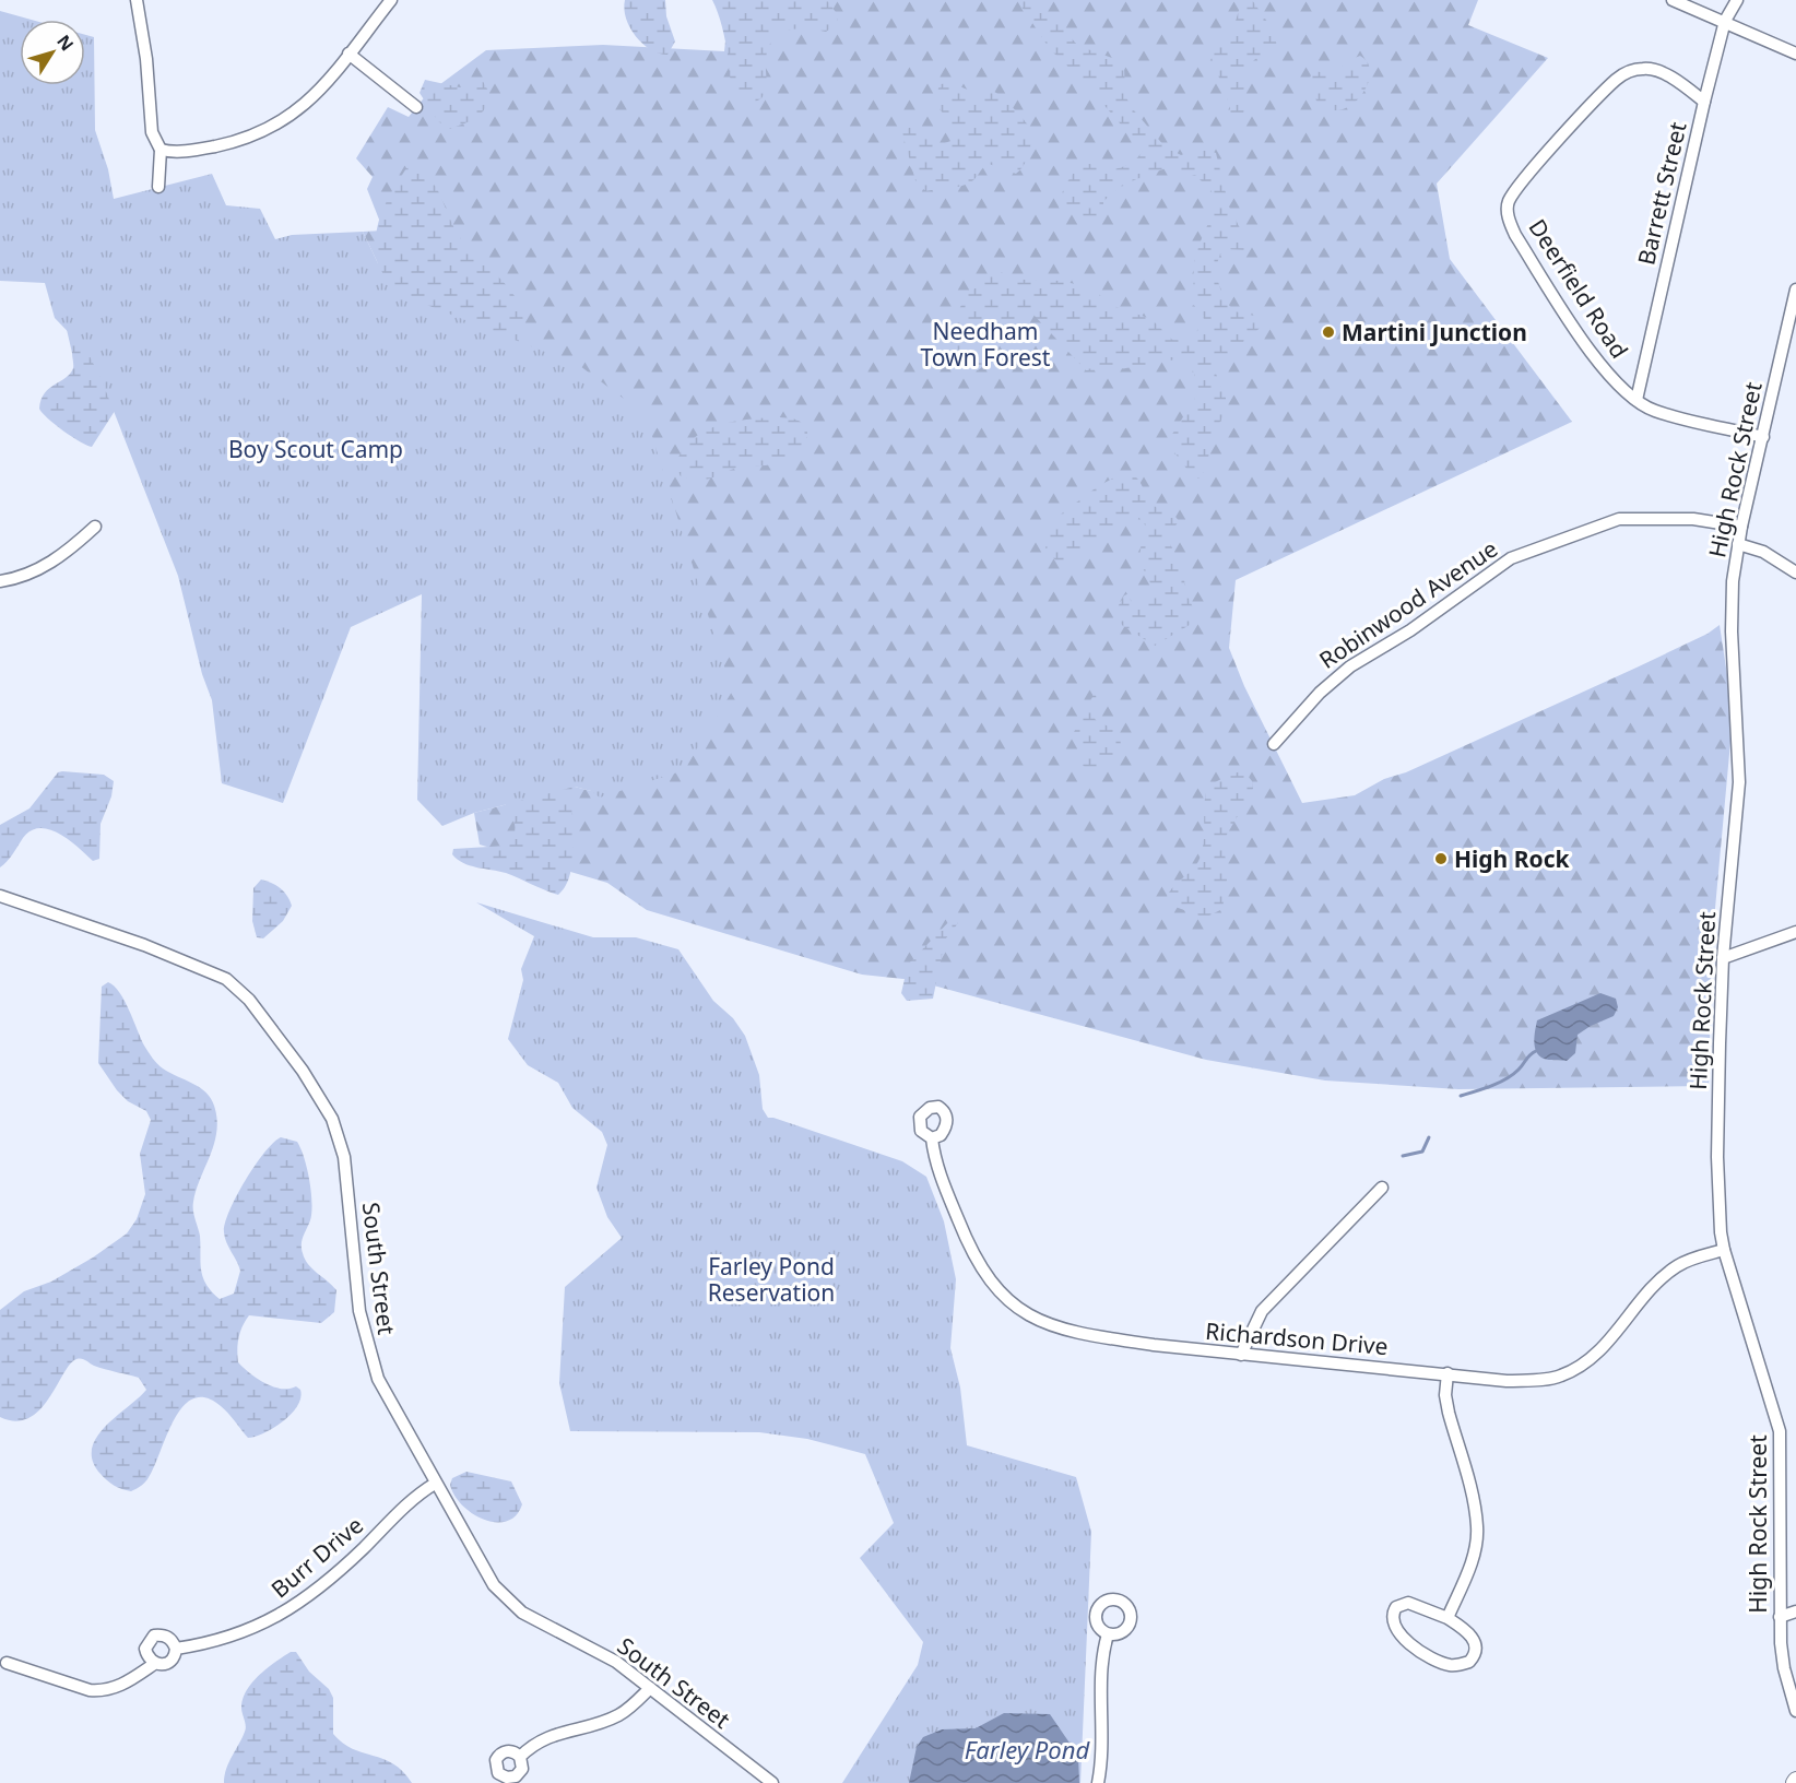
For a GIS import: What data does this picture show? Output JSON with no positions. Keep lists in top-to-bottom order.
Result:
{
  "streets": {
    "street": [
      "Barrett Street",
      "Deerfield Road",
      "High Rock Street",
      "Robinwood Avenue",
      "South Street",
      "Richardson Drive",
      "Burr Drive"
    ]
  },
  "crossings": [
    ["Barrett Street", "Deerfield Road"],
    ["Deerfield Road", "High Rock Street"],
    ["High Rock Street", "Robinwood Avenue"],
    ["High Rock Street", "Richardson Drive"],
    ["South Street", "Burr Drive"]
  ],
  "water": ["Farley Pond"],
  "parks": ["Needham Town Forest", "Boy Scout Camp", "Farley Pond Reservation"],
  "places": ["Martini Junction", "High Rock"],
  "north": "top right"
}
